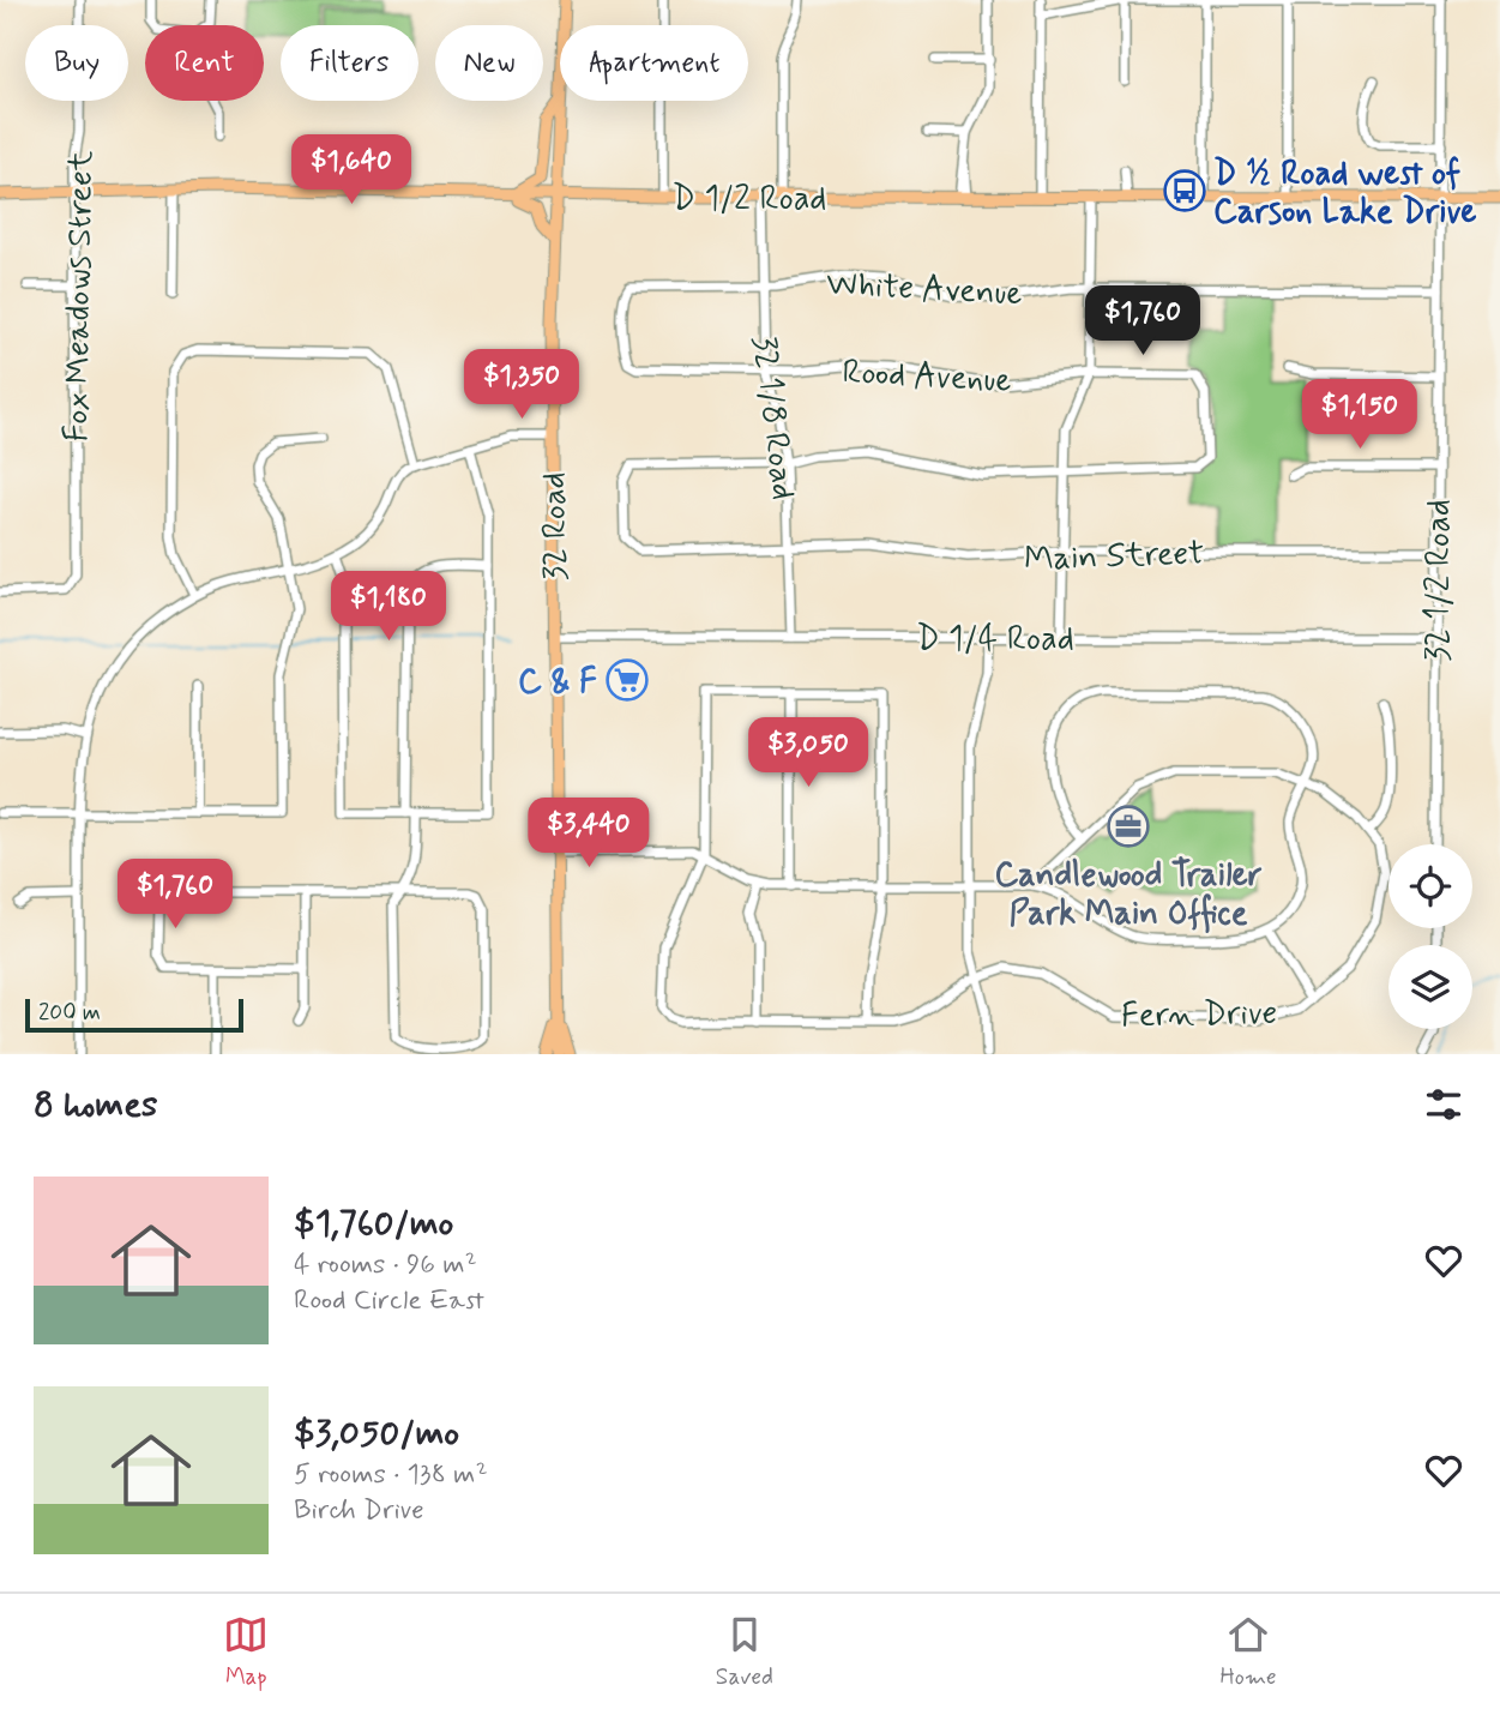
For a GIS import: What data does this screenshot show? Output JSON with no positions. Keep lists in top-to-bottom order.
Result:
{
  "streets": {
    "main road": ["D 1/2 Road", "32 Road"],
    "street": [
      "White Avenue",
      "Fox Meadows Street",
      "Rood Avenue",
      "32 1/8 Road",
      "Main Street",
      "32 1/2 Road",
      "D 1/4 Road",
      "Fern Drive"
    ]
  },
  "crossings": [
    ["D 1/2 Road", "Fox Meadows Street"],
    ["D 1/2 Road", "32 1/8 Road"],
    ["D 1/2 Road", "32 Road"],
    ["D 1/2 Road", "32 1/2 Road"],
    ["White Avenue", "Rood Avenue"],
    ["White Avenue", "32 1/8 Road"],
    ["White Avenue", "32 1/2 Road"],
    ["Rood Avenue", "32 1/8 Road"],
    ["32 1/8 Road", "Main Street"],
    ["32 1/8 Road", "D 1/4 Road"],
    ["32 Road", "D 1/4 Road"],
    ["Main Street", "32 1/2 Road"],
    ["32 1/2 Road", "D 1/4 Road"]
  ],
  "places": {
    "bus stop": ["D ½ Road west of Carson Lake Drive"],
    "supermarket": ["C & F"],
    "office": ["Candlewood Trailer Park Main Office"]
  },
  "scale_bar": "200 m",
  "page": {
    "chip": [
      "Buy",
      "Rent",
      "Filters",
      "New",
      "Apartment"
    ],
    "price": [
      "$1,640",
      "$1,760",
      "$1,350",
      "$1,150",
      "$1,180",
      "$3,050",
      "$3,440",
      "$1,760"
    ],
    "scale": "200 m",
    "heading": "8 homes",
    "list": [
      {
        "name": "$1,760/mo",
        "note": "4 rooms · 96 m² · Rood Circle East"
      },
      {
        "name": "$3,050/mo",
        "note": "5 rooms · 138 m² · Birch Drive"
      }
    ],
    "tabs": ["Map", "Saved", "Home"]
  }
}
